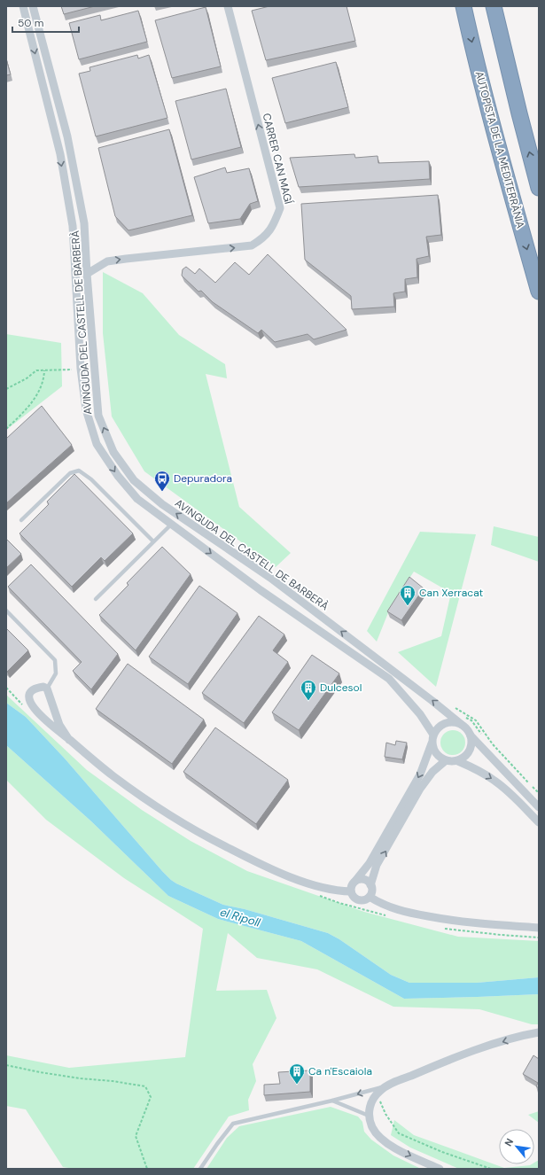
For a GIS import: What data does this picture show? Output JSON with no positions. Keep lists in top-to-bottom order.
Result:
{
  "streets": {
    "highway": ["AUTOPISTA DE LA MEDITERRÀNIA"],
    "street": ["CARRER CAN MAGÍ", "AVINGUDA DEL CASTELL DE BARBERÀ"]
  },
  "crossings": [
    ["CARRER CAN MAGÍ", "AVINGUDA DEL CASTELL DE BARBERÀ"]
  ],
  "water": ["el Ripoll"],
  "places": {
    "bus stop": ["Depuradora"],
    "building": ["Can Xerracat", "Dulcesol", "Ca n'Escaiola"]
  },
  "scale_bar": "50 m",
  "north": "top left"
}
